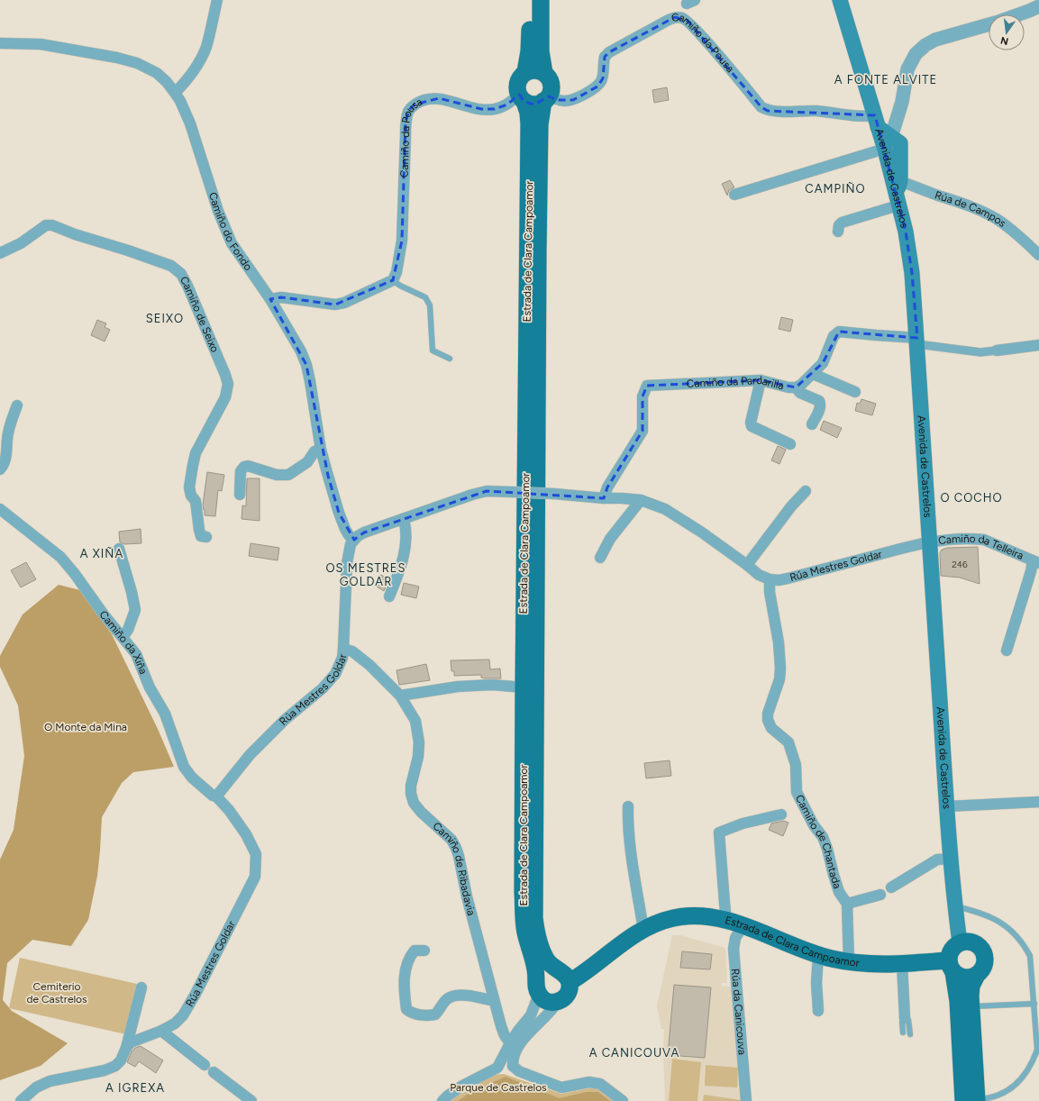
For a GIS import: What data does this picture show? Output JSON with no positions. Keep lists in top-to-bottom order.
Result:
{
  "streets": {
    "main road": ["Avenida de Castrelos", "Estrada de Clara Campoamor"],
    "street": [
      "Camiño da Pousa",
      "Rúa de Campos",
      "Camiño do Fondo",
      "Camiño de Seixo",
      "Camiño da Pardarilla",
      "Camiño da Telleira",
      "Rúa Mestres Goldar",
      "Camiño da Xiña",
      "Camiño de Chantada",
      "Camiño de Ribadavia",
      "Rúa da Canicouva"
    ]
  },
  "crossings": [
    ["Camiño da Pousa", "Avenida de Castrelos"],
    ["Camiño da Pousa", "Estrada de Clara Campoamor"],
    ["Avenida de Castrelos", "Rúa de Campos"],
    ["Avenida de Castrelos", "Estrada de Clara Campoamor"],
    ["Avenida de Castrelos", "Camiño da Pardarilla"],
    ["Avenida de Castrelos", "Camiño da Telleira"],
    ["Avenida de Castrelos", "Rúa Mestres Goldar"],
    ["Camiño do Fondo", "Rúa Mestres Goldar"],
    ["Estrada de Clara Campoamor", "Camiño de Chantada"],
    ["Estrada de Clara Campoamor", "Rúa da Canicouva"],
    ["Camiño da Telleira", "Rúa Mestres Goldar"],
    ["Rúa Mestres Goldar", "Camiño da Xiña"],
    ["Rúa Mestres Goldar", "Camiño de Chantada"],
    ["Rúa Mestres Goldar", "Camiño de Ribadavia"]
  ],
  "districts": [
    "A FONTE ALVITE",
    "CAMPIÑO",
    "SEIXO",
    "O COCHO",
    "A XIÑA",
    "OS MESTRES GOLDAR",
    "A CANICOUVA",
    "A IGREXA"
  ],
  "parks": ["O Monte da Mina", "Cemiterio de Castrelos", "Parque de Castrelos"],
  "house_numbers": ["246"],
  "north": "bottom"
}
